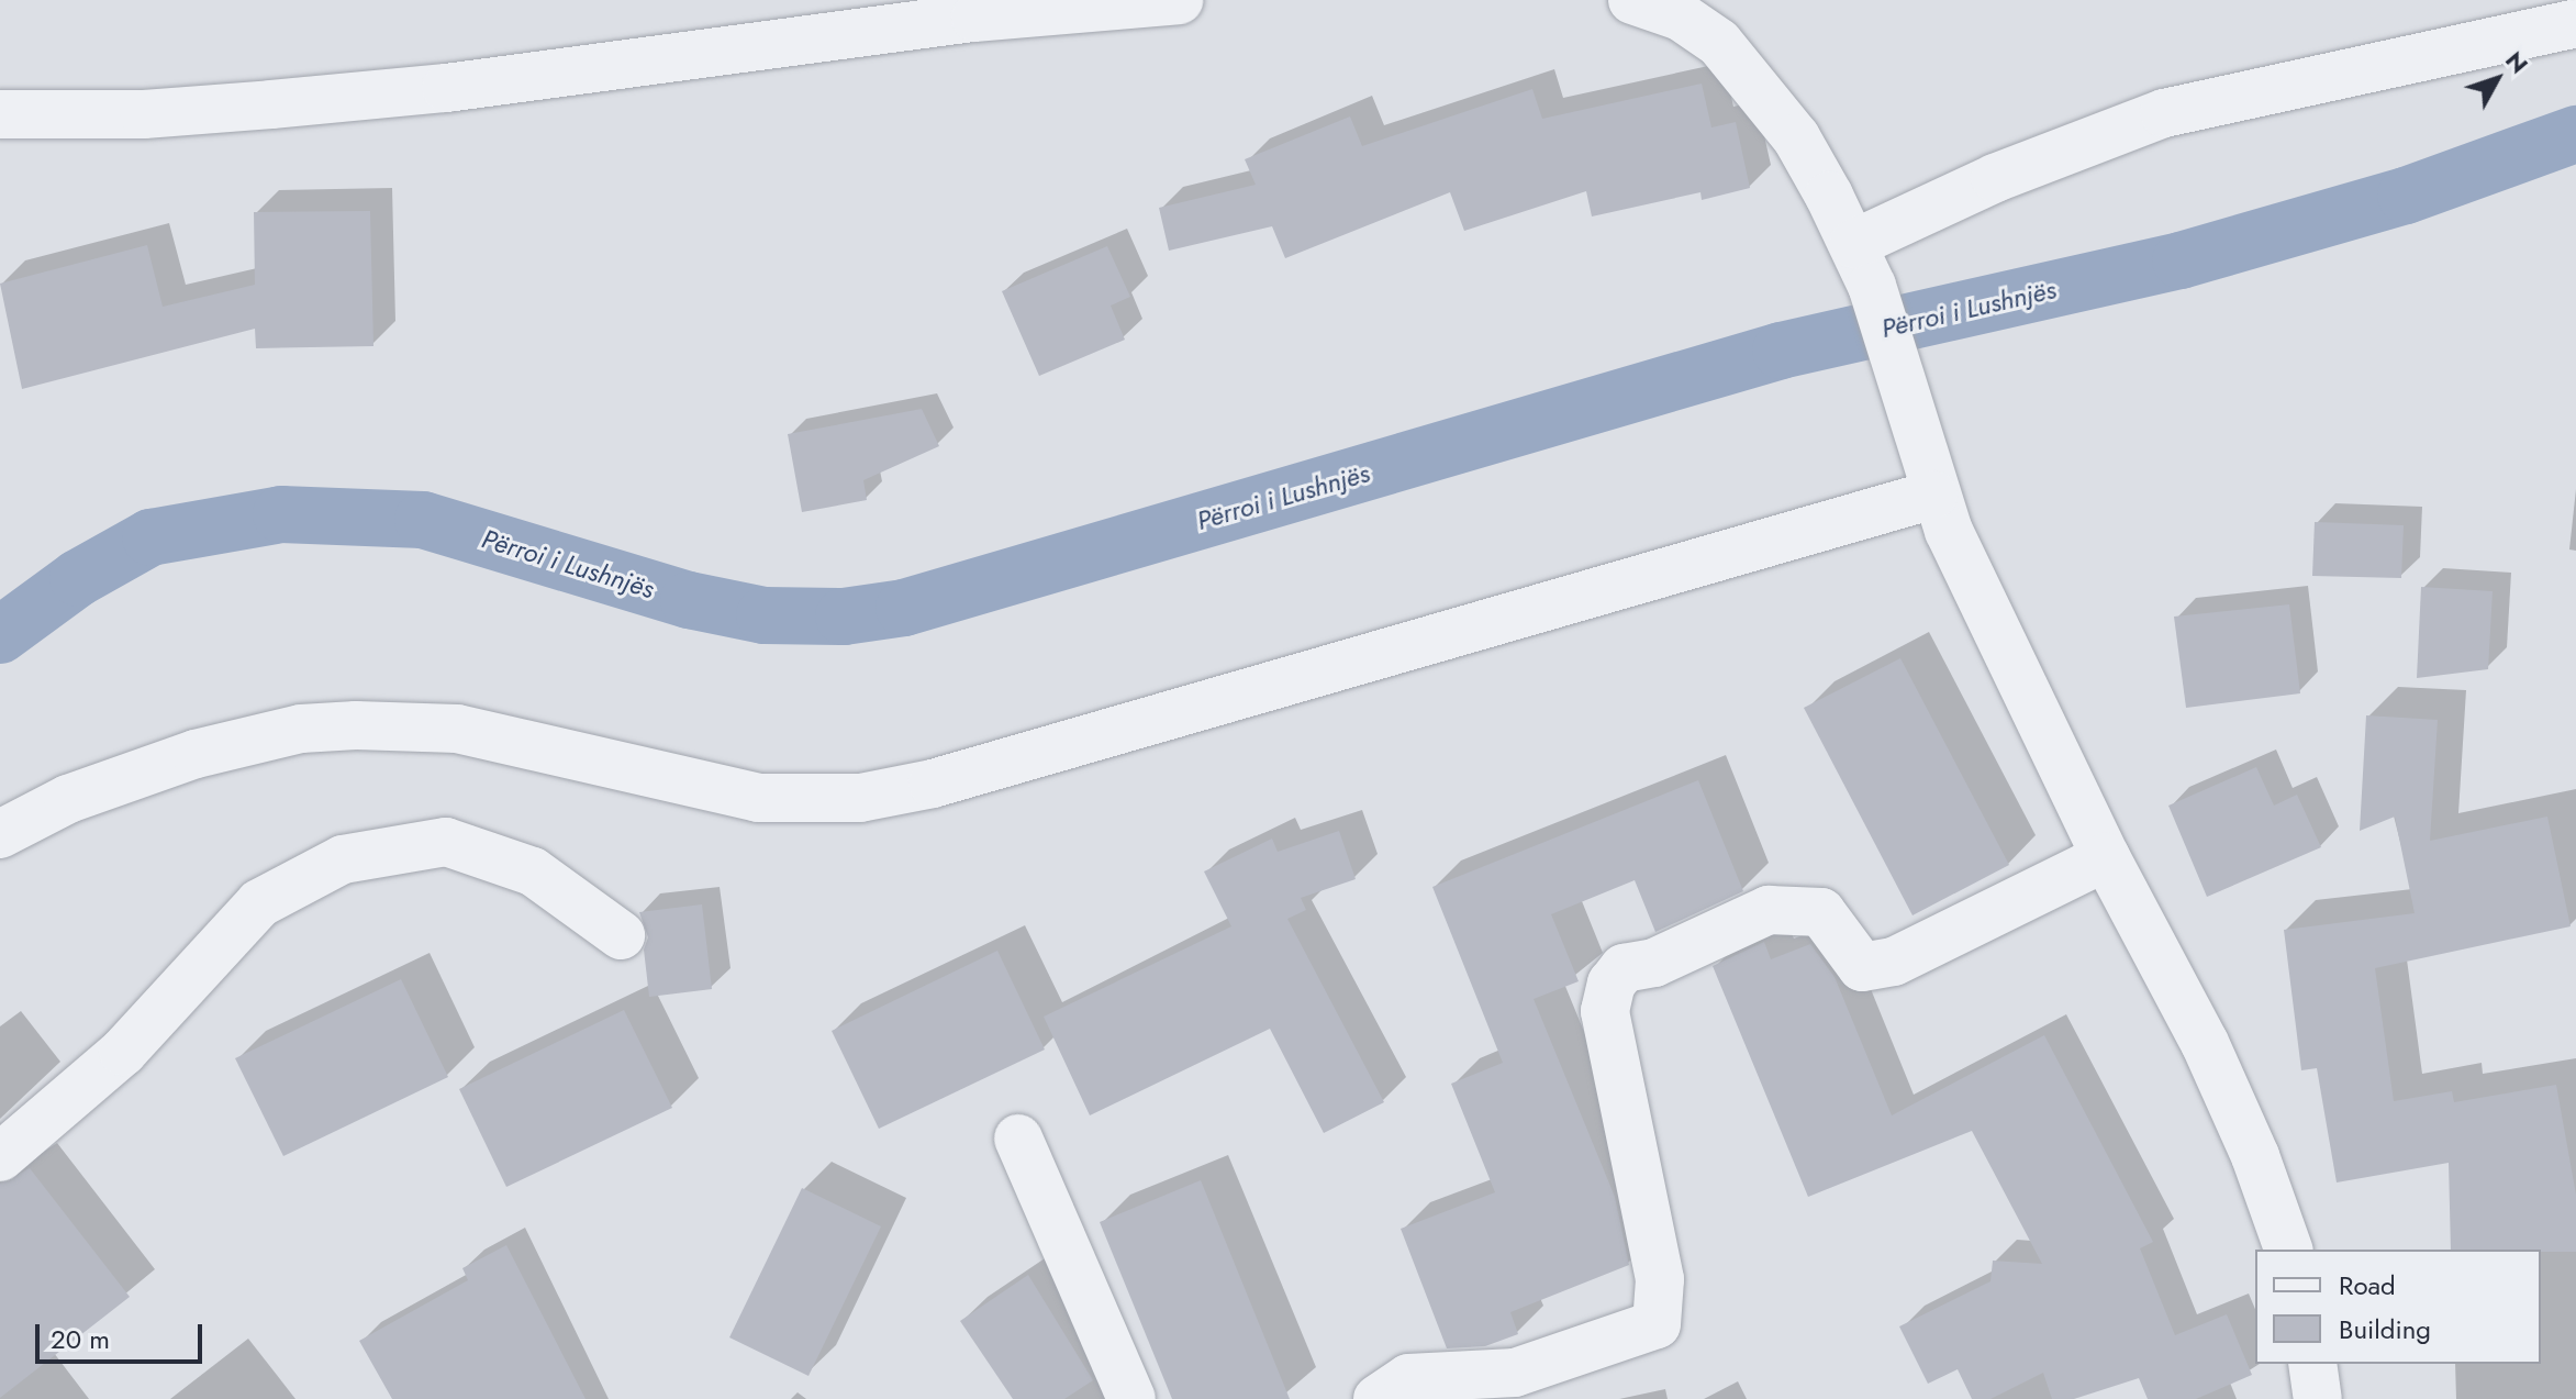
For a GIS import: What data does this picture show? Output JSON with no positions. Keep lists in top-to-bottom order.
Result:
{
  "water": ["Përroi i Lushnjës"],
  "legend": ["Road", "Building"],
  "scale_bar": "20 m",
  "north": "top right"
}
